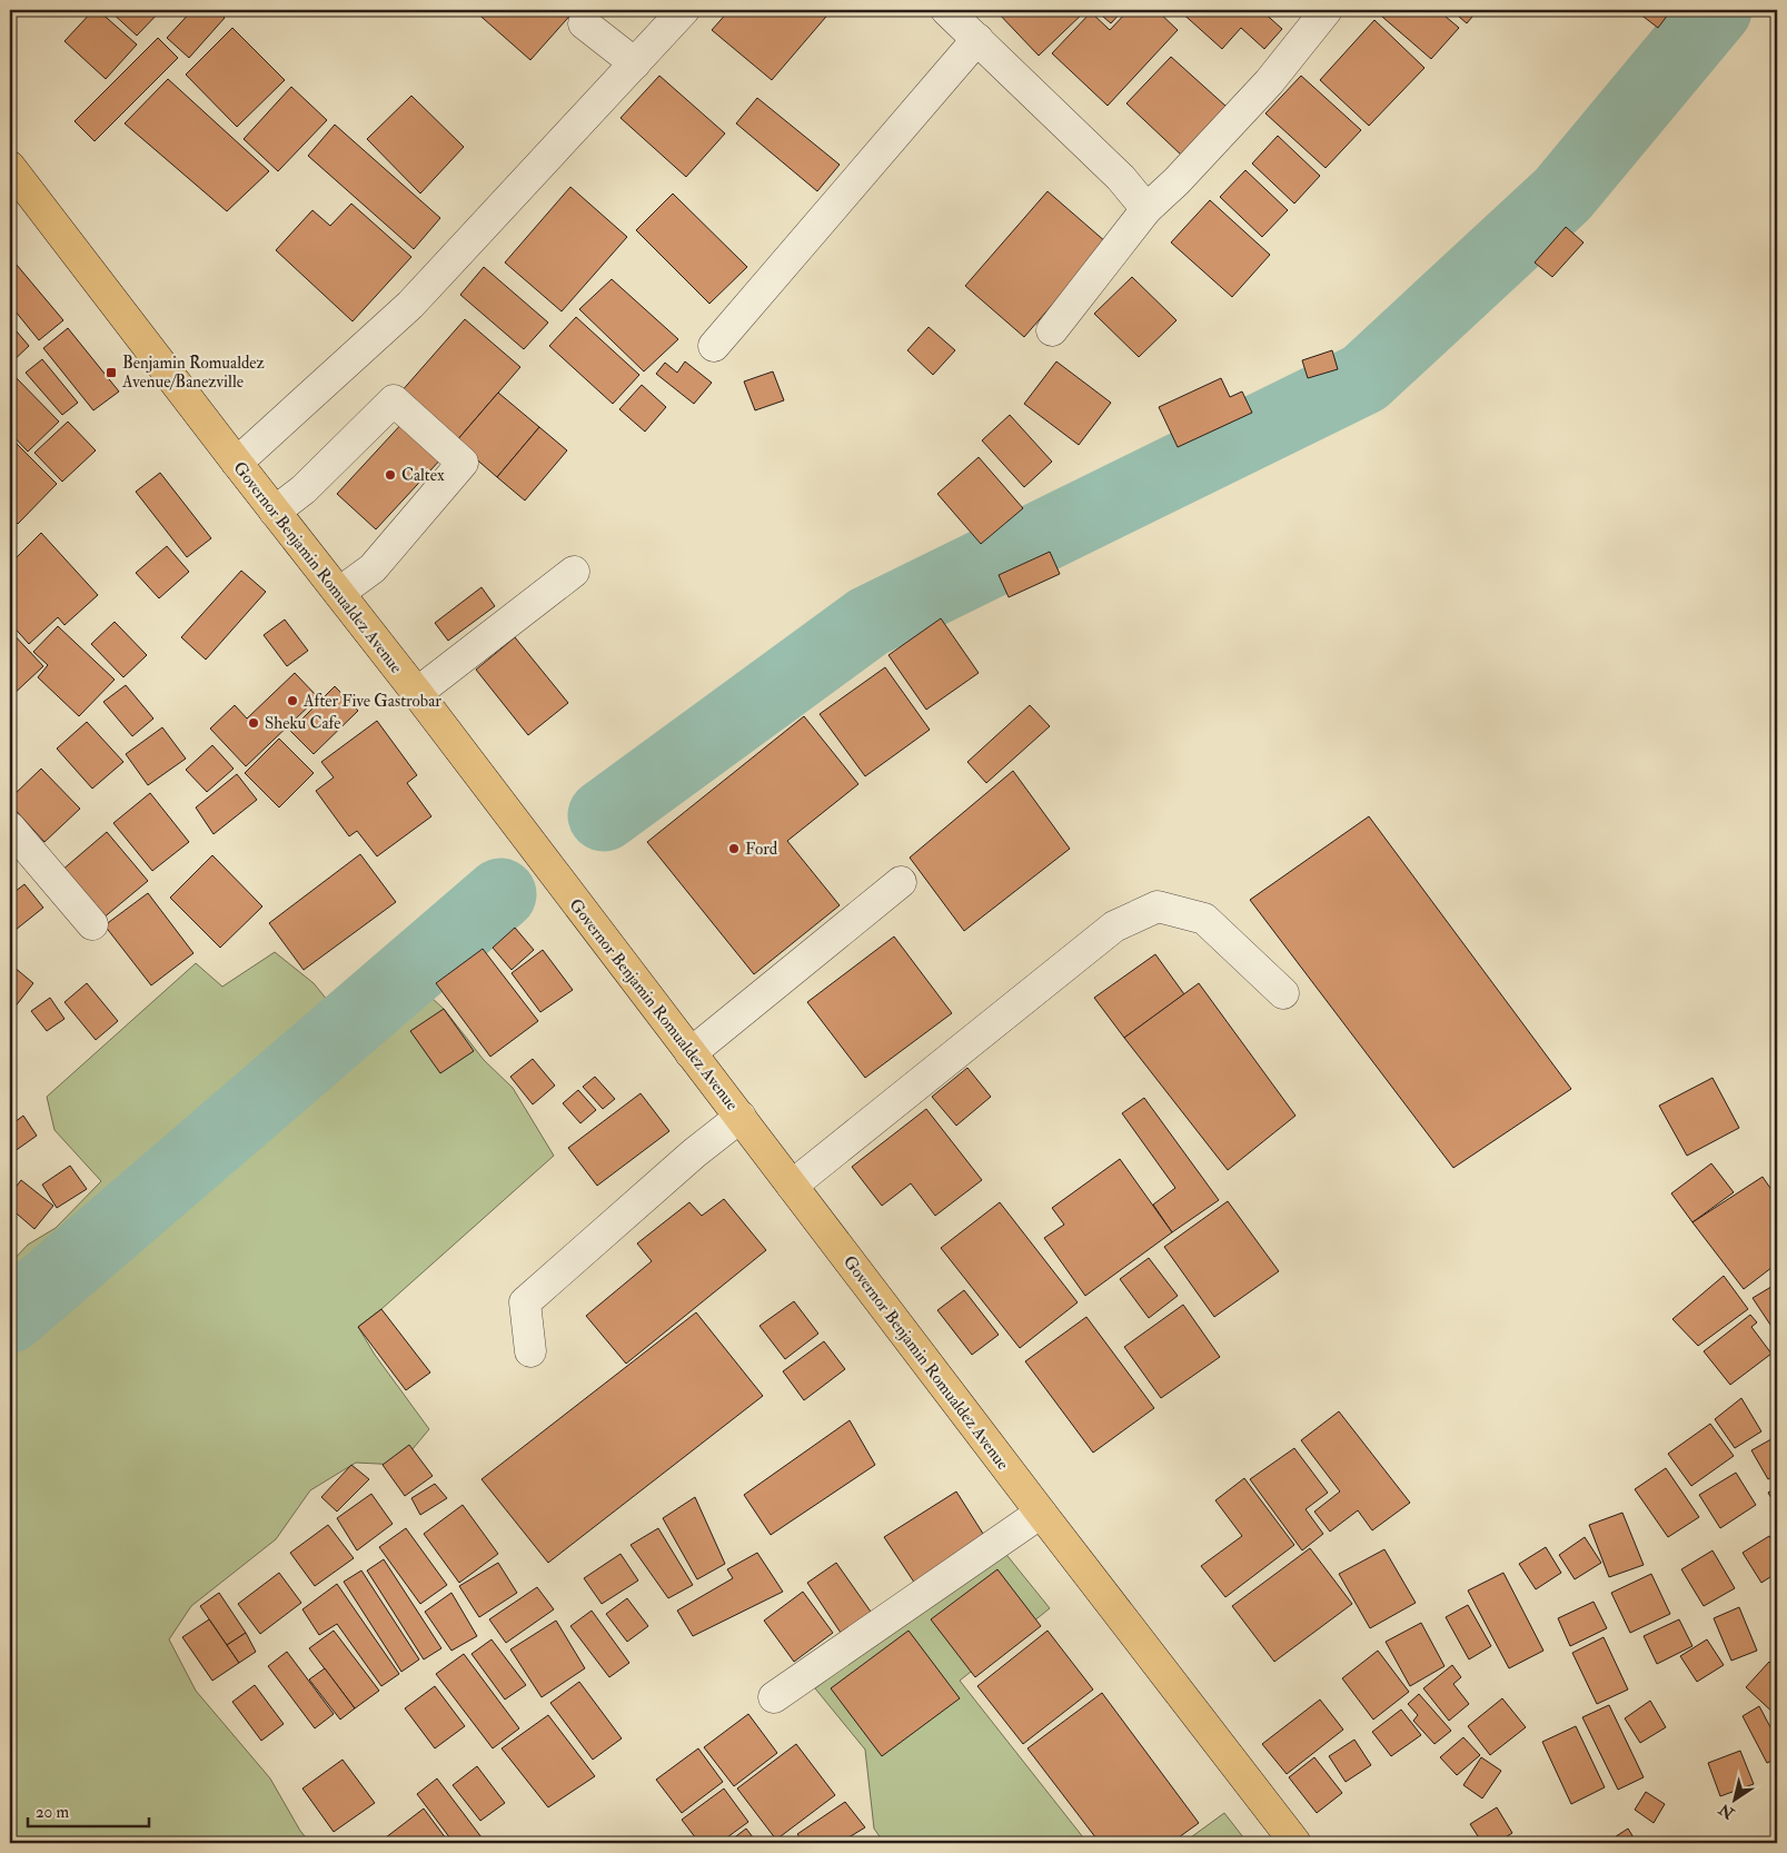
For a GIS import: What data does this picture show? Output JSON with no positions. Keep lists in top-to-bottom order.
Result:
{
  "streets": {
    "main road": ["Governor Benjamin Romualdez Avenue"]
  },
  "places": {
    "transit": ["Benjamin Romualdez Avenue/Banezville"],
    "other": [
      "Caltex",
      "After Five Gastrobar",
      "Sheku Cafe",
      "Ford"
    ]
  },
  "scale_bar": "20 m",
  "north": "bottom left"
}
